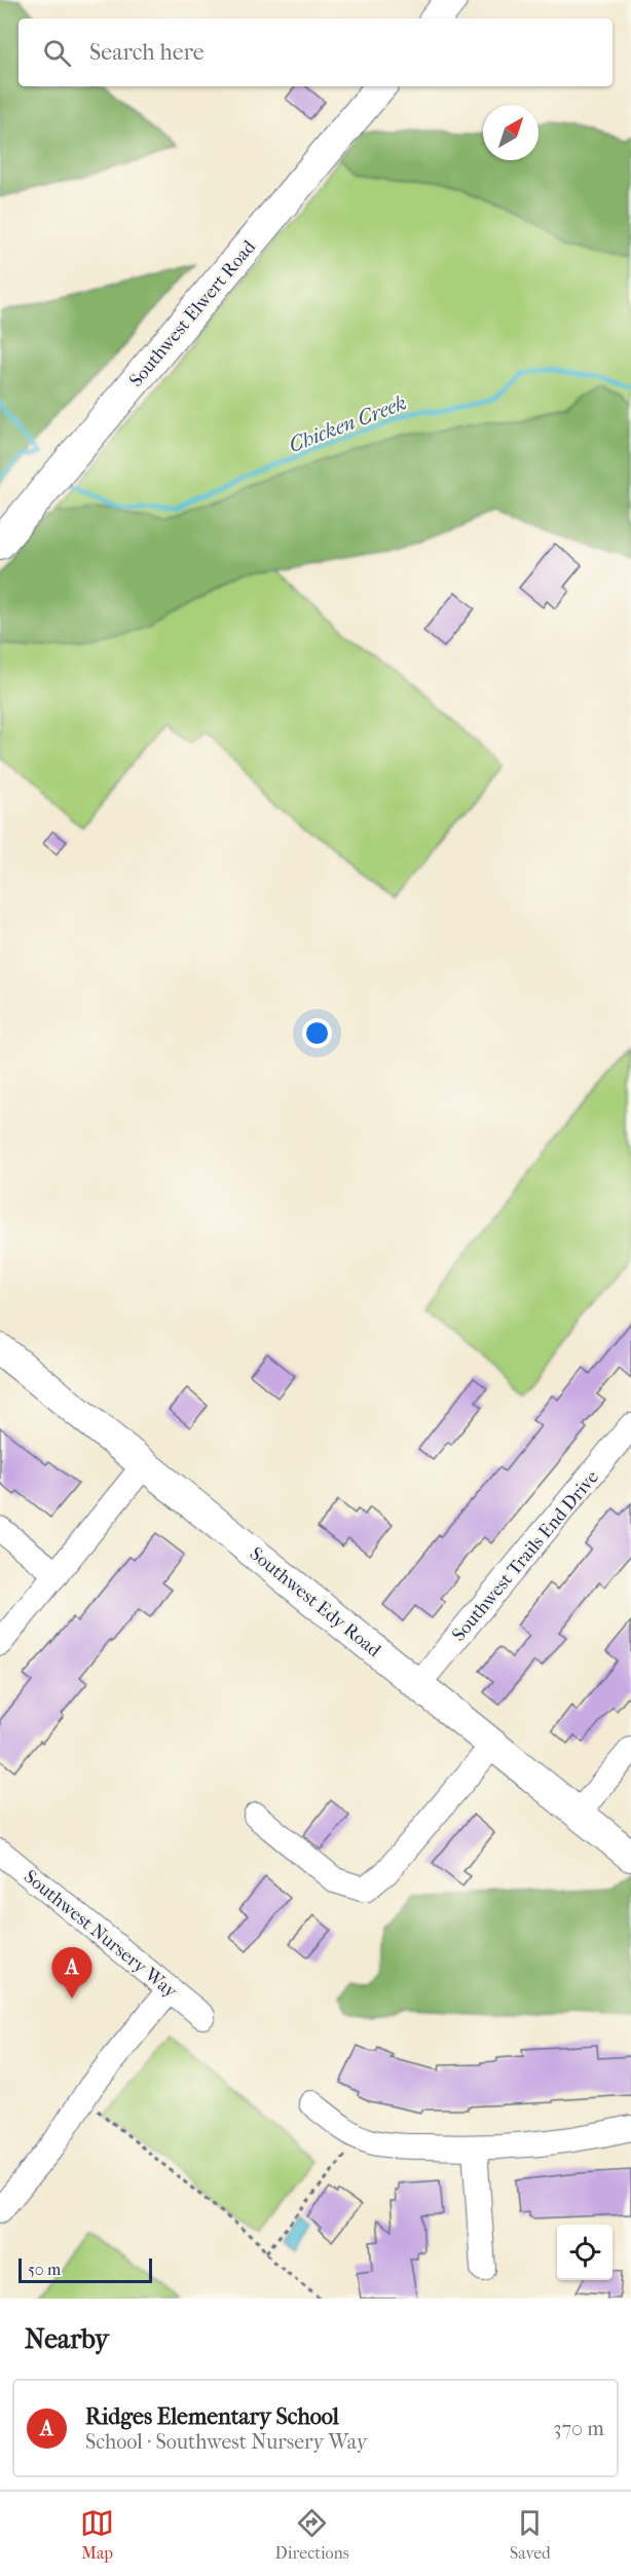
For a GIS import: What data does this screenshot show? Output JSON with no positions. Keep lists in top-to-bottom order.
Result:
{
  "streets": {
    "main road": ["Southwest Elwert Road", "Southwest Edy Road"],
    "street": ["Southwest Trails End Drive", "Southwest Nursery Way"]
  },
  "crossings": [
    ["Southwest Trails End Drive", "Southwest Edy Road"]
  ],
  "water": ["Chicken Creek"],
  "scale_bar": "50 m",
  "north": "top right",
  "page": {
    "search": "Search here",
    "pins": "A",
    "scale": "50 m",
    "heading": "Nearby",
    "list": [
      {
        "mark": "A",
        "name": "Ridges Elementary School",
        "note": "School · Southwest Nursery Way",
        "value": "370 m"
      }
    ],
    "nav": ["Map", "Directions", "Saved"]
  }
}
